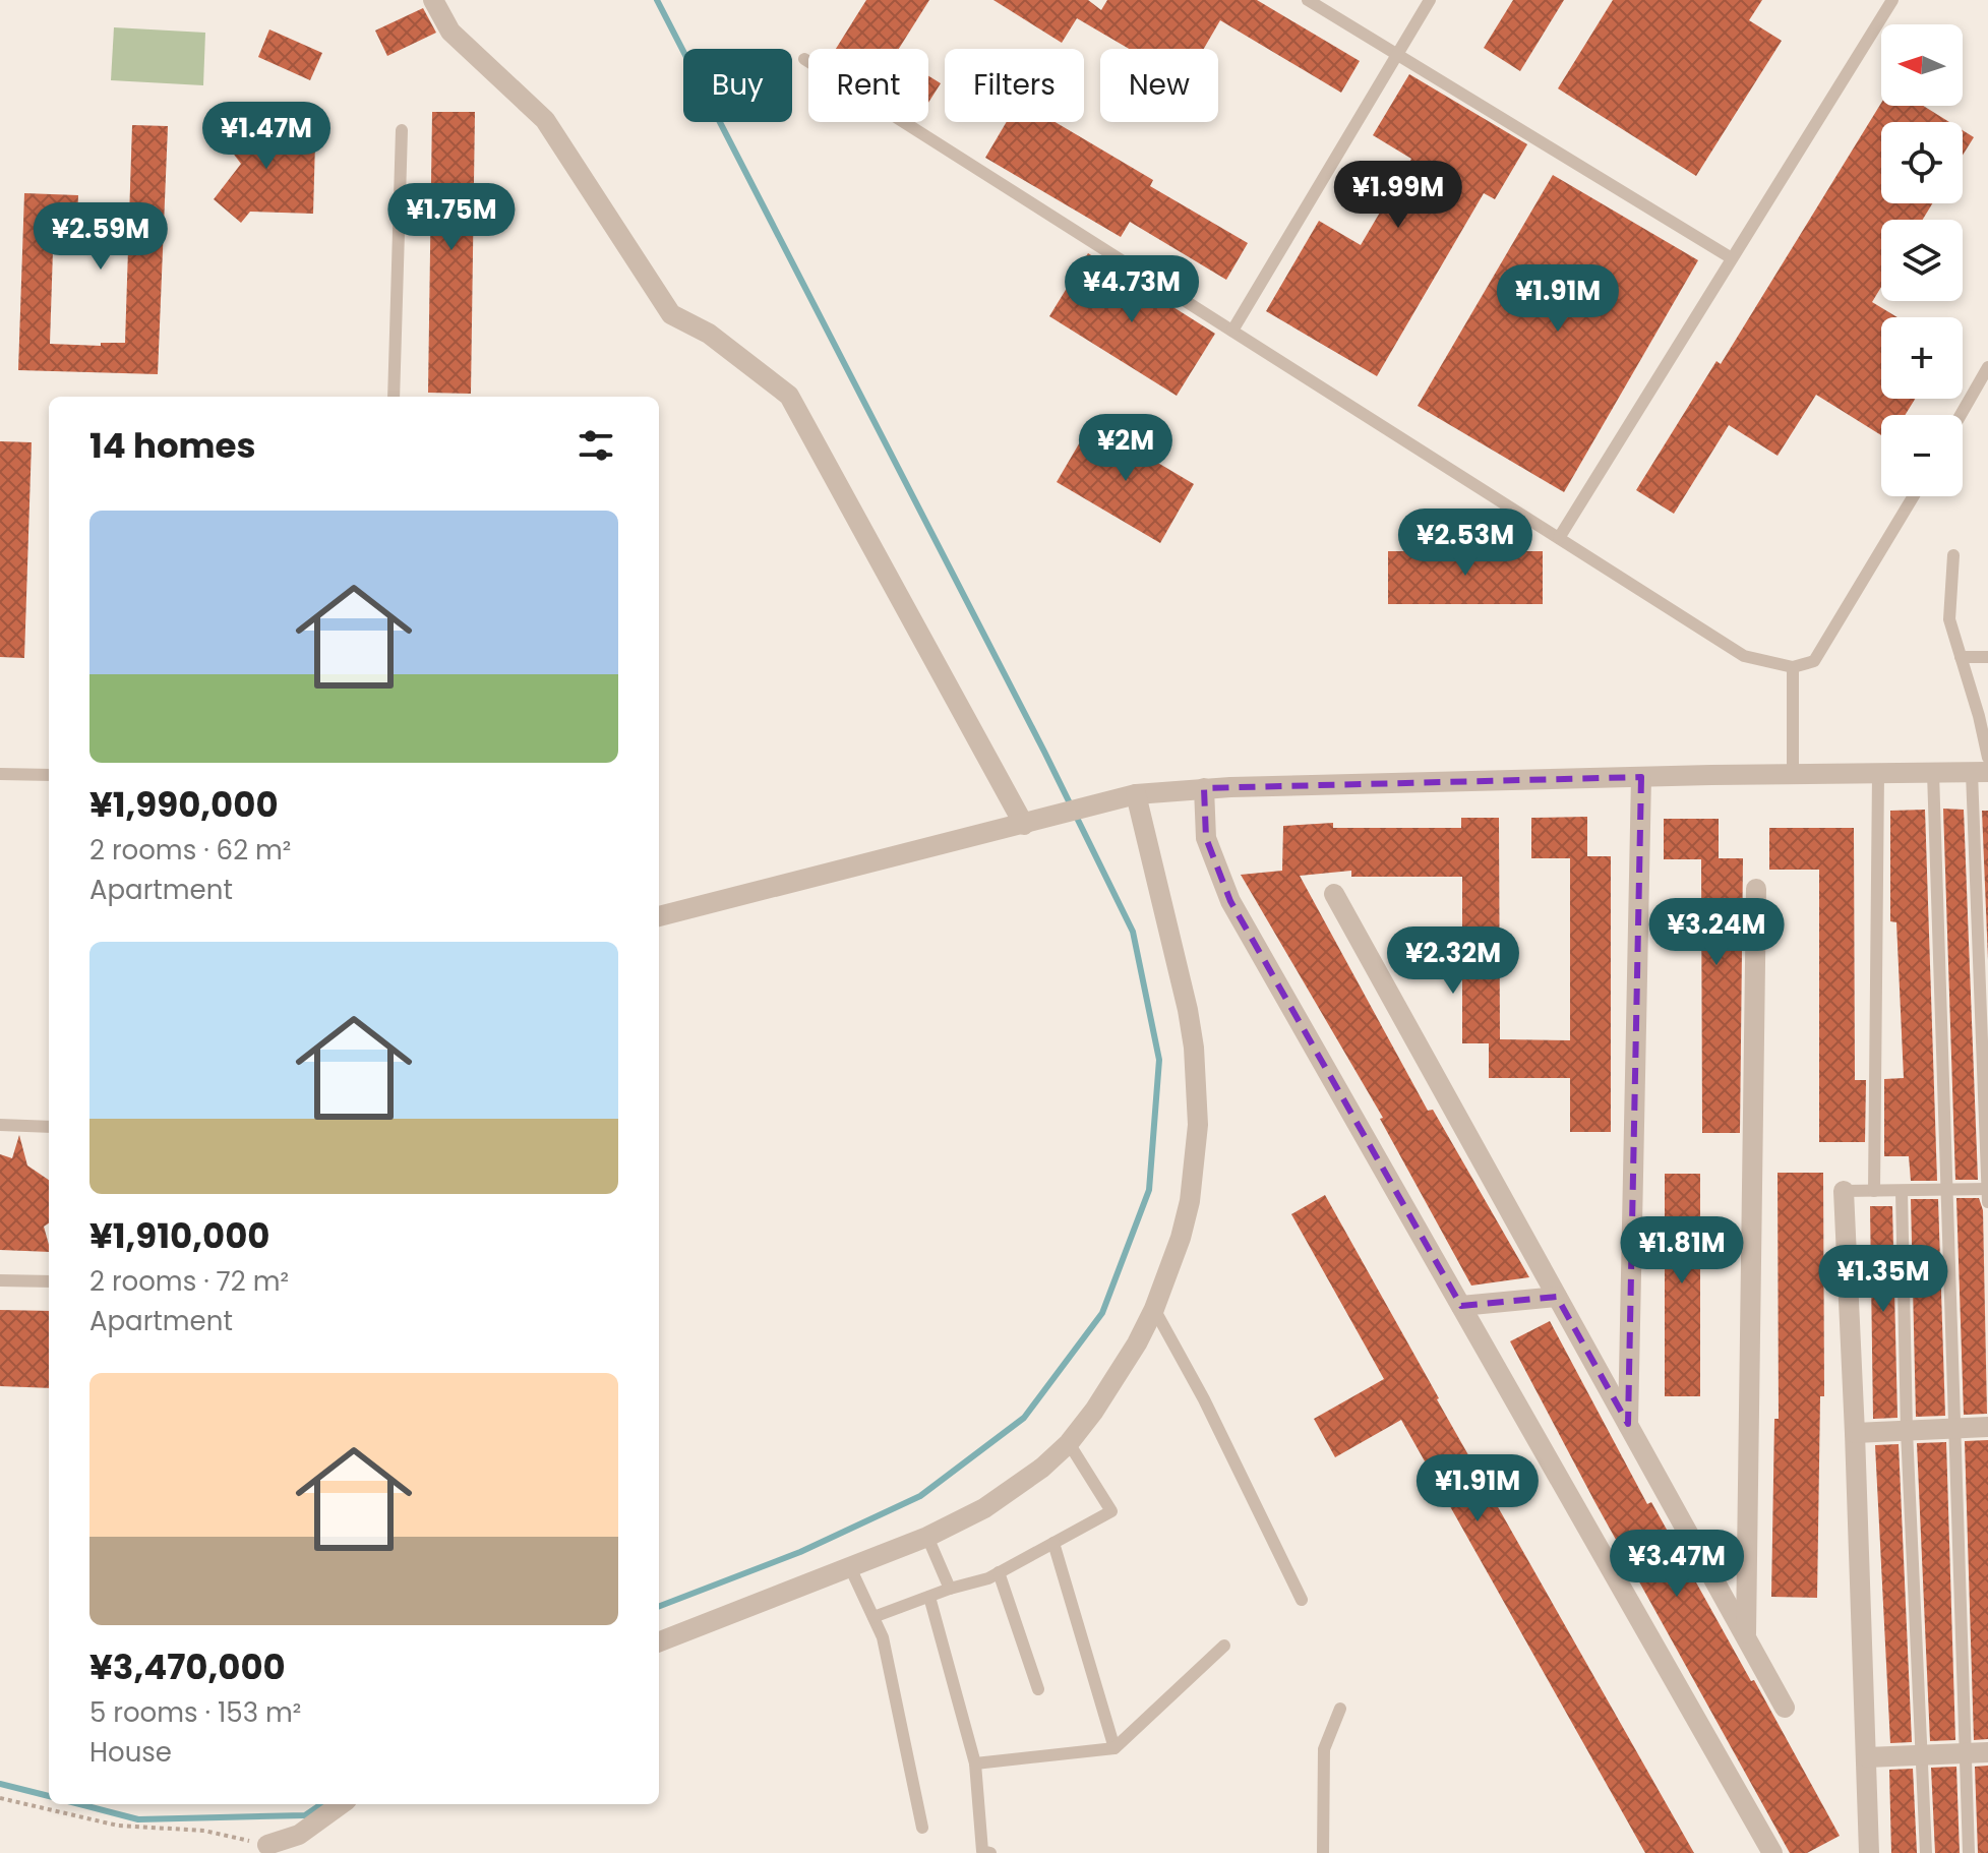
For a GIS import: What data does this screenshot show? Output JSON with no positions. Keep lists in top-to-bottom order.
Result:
{
  "north": "left",
  "page": {
    "map_buttons": ["+", "−"],
    "chip": [
      "Buy",
      "Rent",
      "Filters",
      "New"
    ],
    "price": [
      "¥1.47M",
      "¥1.99M",
      "¥1.75M",
      "¥2.59M",
      "¥4.73M",
      "¥1.91M",
      "¥2M",
      "¥2.53M",
      "¥3.24M",
      "¥2.32M",
      "¥1.81M",
      "¥1.35M",
      "¥1.91M",
      "¥3.47M"
    ],
    "heading": "14 homes",
    "list": [
      {
        "name": "¥1,990,000",
        "note": "2 rooms · 62 m² · Apartment"
      },
      {
        "name": "¥1,910,000",
        "note": "2 rooms · 72 m² · Apartment"
      },
      {
        "name": "¥3,470,000",
        "note": "5 rooms · 153 m² · House"
      }
    ]
  }
}
